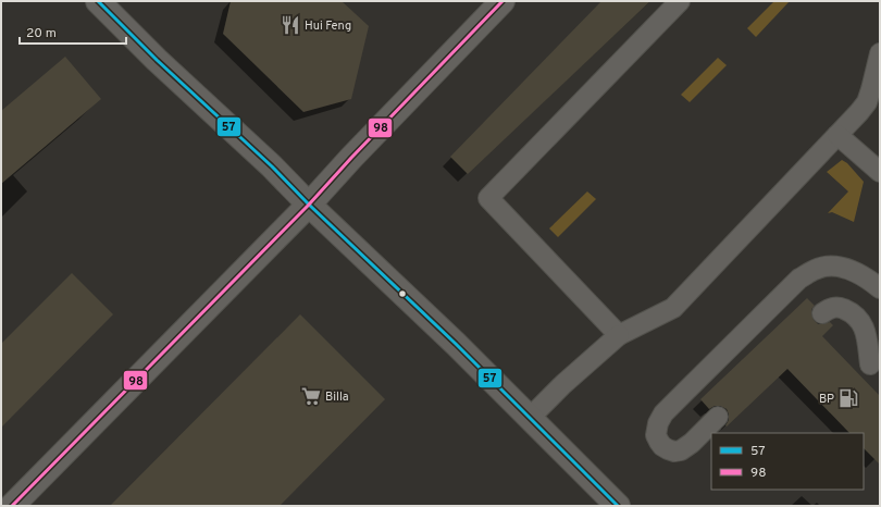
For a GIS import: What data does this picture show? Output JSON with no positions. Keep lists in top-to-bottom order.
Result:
{
  "places": {
    "restaurant": ["Hui Feng"],
    "supermarket": ["Billa"],
    "fuel station": ["BP"]
  },
  "lines": ["transit line 57", "transit line 98"],
  "legend": ["57", "98"],
  "scale_bar": "20 m"
}
